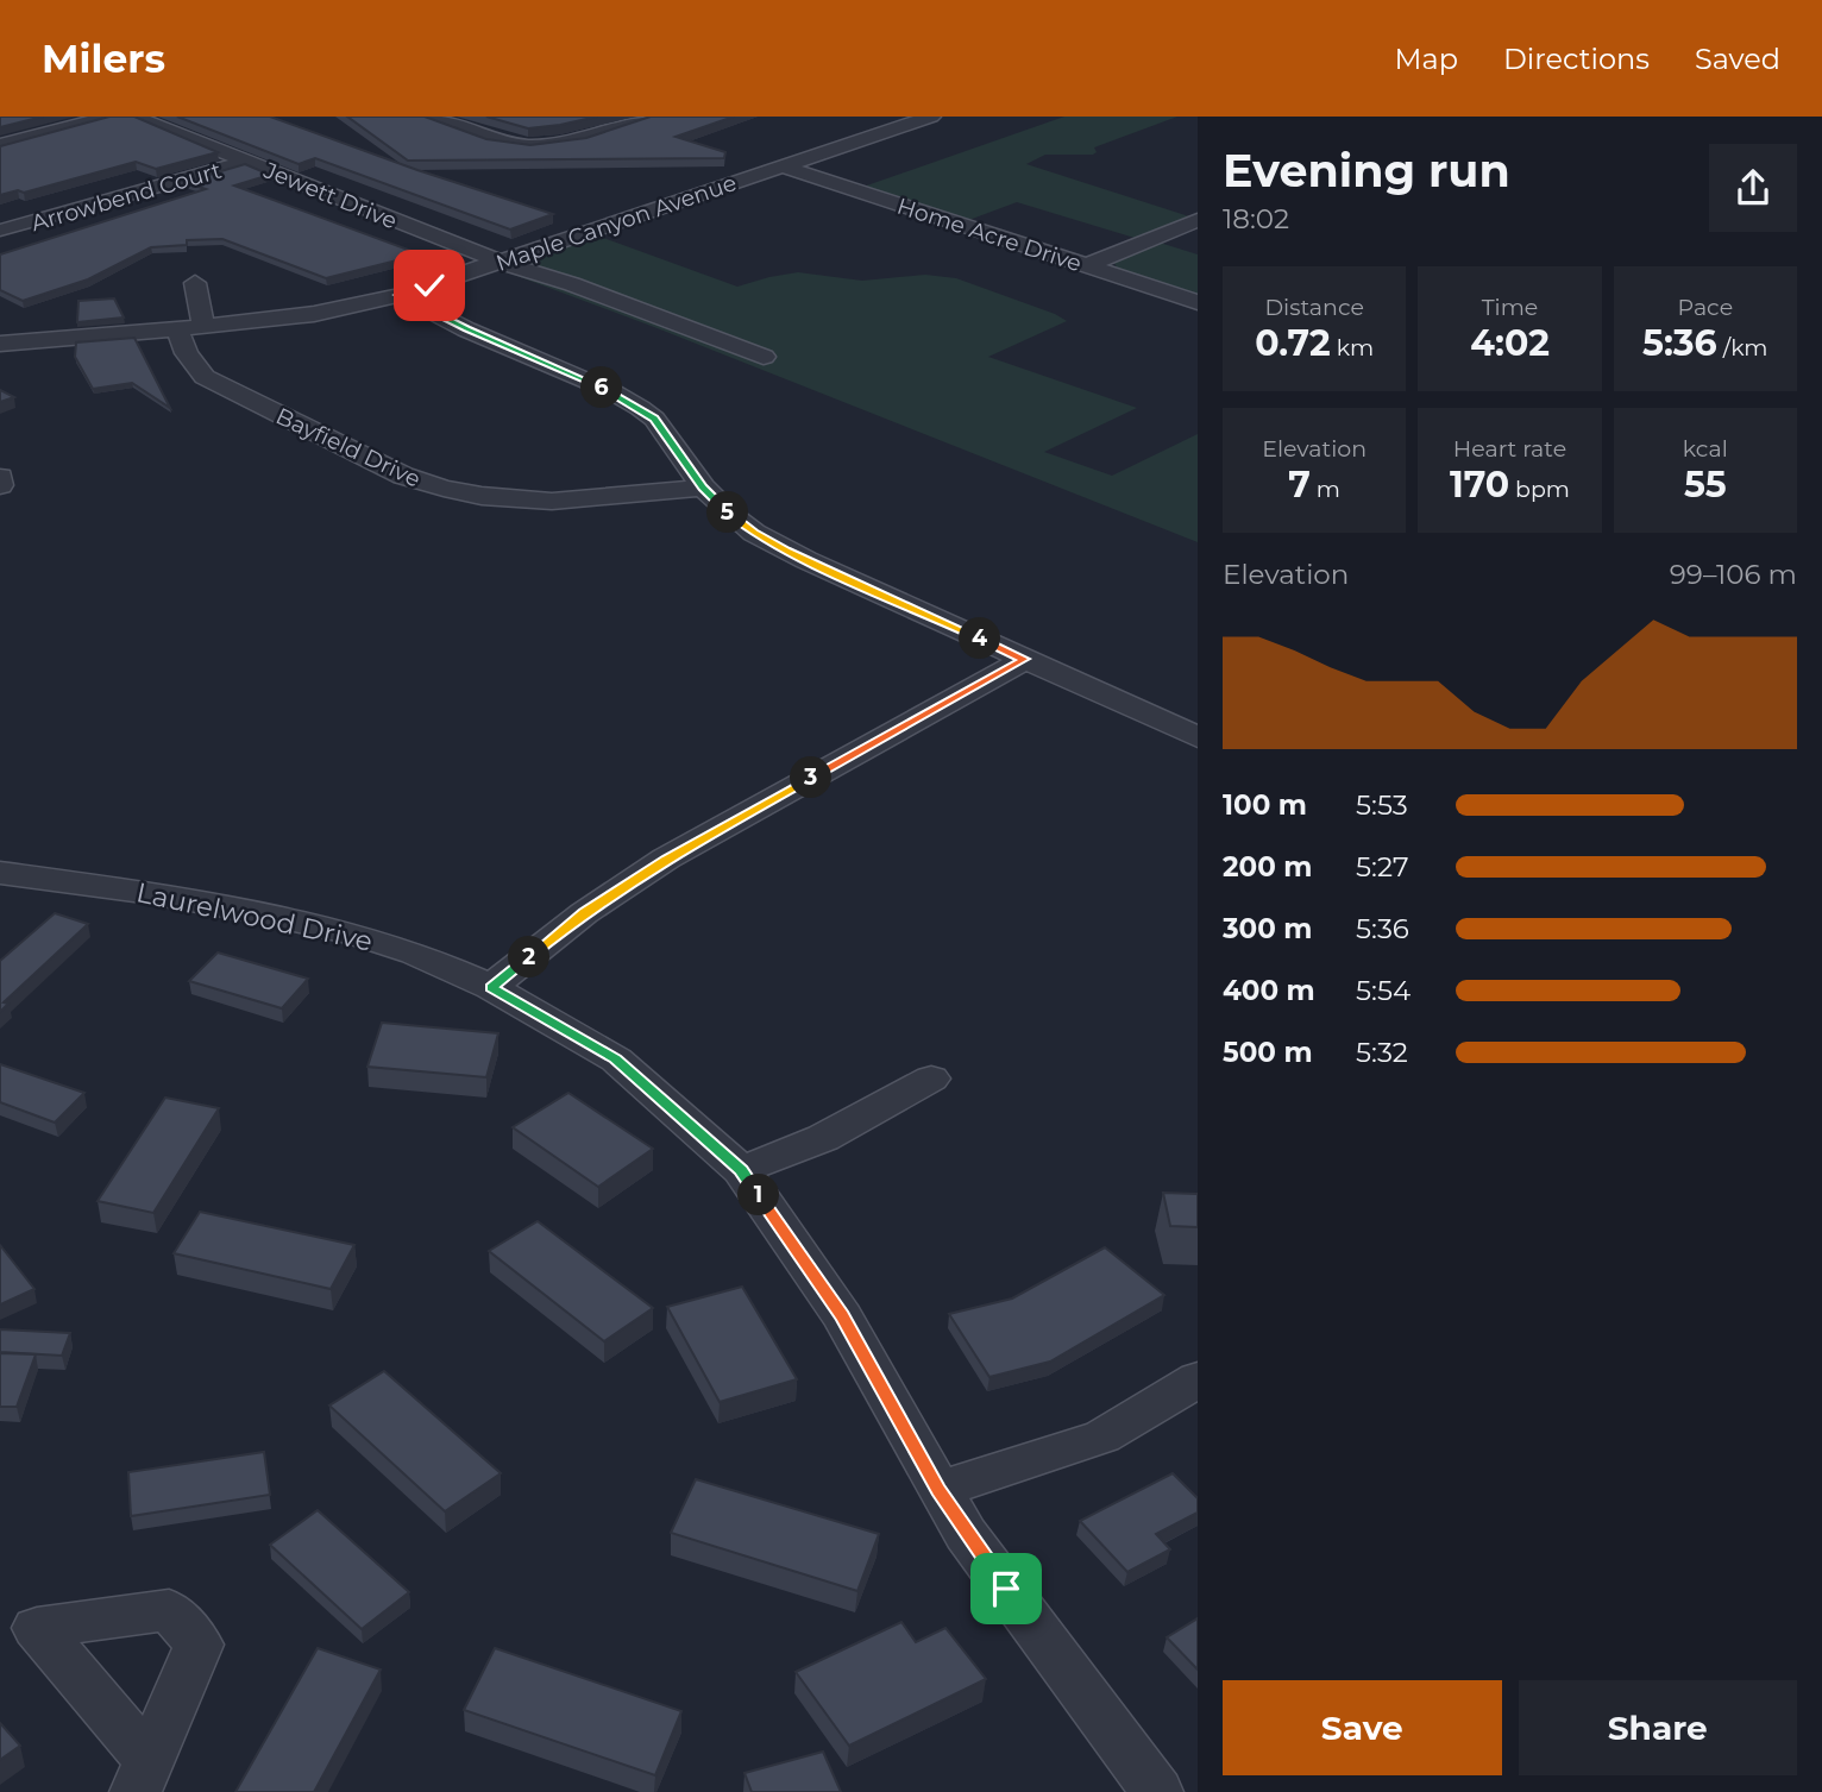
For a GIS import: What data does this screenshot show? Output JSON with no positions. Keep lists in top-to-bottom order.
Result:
{
  "streets": {
    "street": [
      "Jewett Drive",
      "Arrowbend Court",
      "Maple Canyon Avenue",
      "Home Acre Drive",
      "Bayfield Drive",
      "Laurelwood Drive"
    ]
  },
  "crossings": [
    ["Jewett Drive", "Arrowbend Court"],
    ["Jewett Drive", "Maple Canyon Avenue"],
    ["Maple Canyon Avenue", "Home Acre Drive"],
    ["Maple Canyon Avenue", "Bayfield Drive"]
  ],
  "page": {
    "header": "Milers",
    "nav": ["Map", "Directions", "Saved"],
    "heading": ["Evening run", "18:02"],
    "stats": [
      ["Distance", "0.72 km"],
      ["Time", "4:02"],
      ["Pace", "5:36 /km"],
      ["Elevation", "7 m"],
      ["Heart rate", "170 bpm"],
      ["kcal", "55"]
    ],
    "pins": [
      "6",
      "5",
      "4",
      "3",
      "2",
      "1"
    ],
    "chart": ["Elevation", "99–106 m"],
    "list": [
      {
        "name": "100 m",
        "note": "5:53"
      },
      {
        "name": "200 m",
        "note": "5:27"
      },
      {
        "name": "300 m",
        "note": "5:36"
      },
      {
        "name": "400 m",
        "note": "5:54"
      },
      {
        "name": "500 m",
        "note": "5:32"
      }
    ],
    "buttons": ["Save", "Share"]
  }
}
